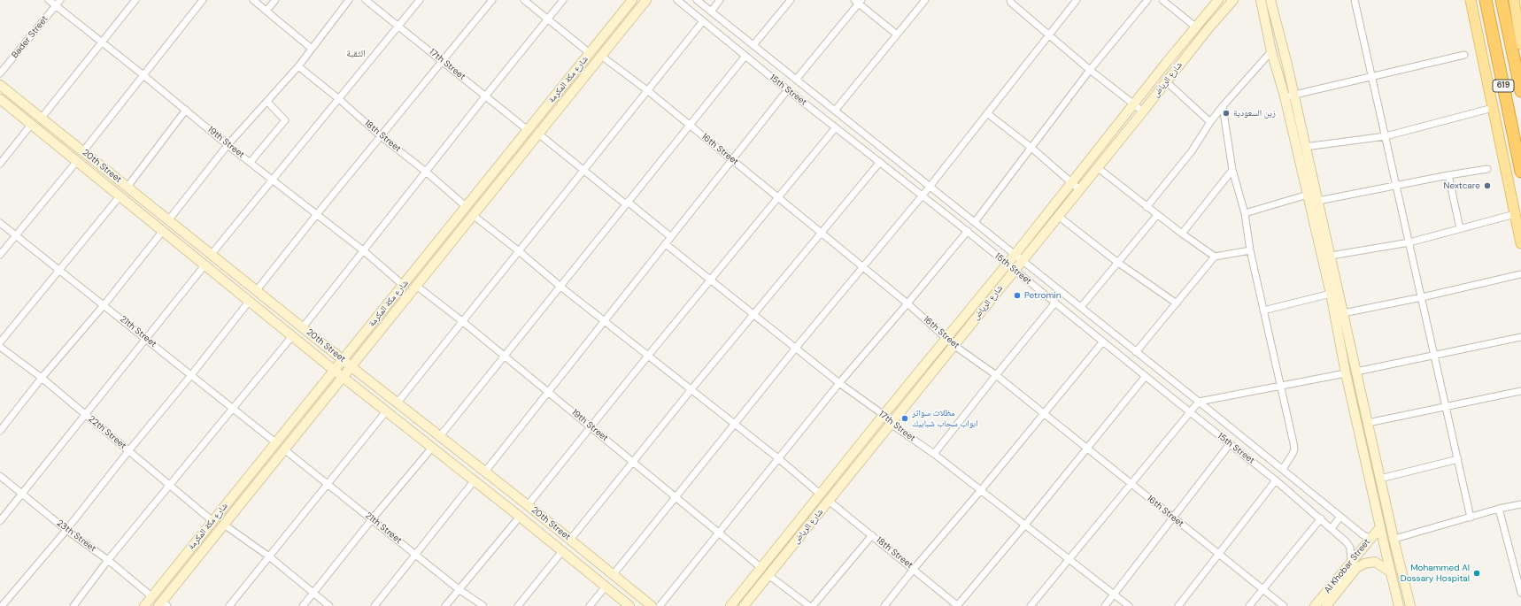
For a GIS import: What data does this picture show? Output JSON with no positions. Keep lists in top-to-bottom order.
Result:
{
  "streets": {
    "highway": ["619"],
    "main road": [
      "شارع مكة المكرمة",
      "شارع الرياض",
      "20th Street",
      "Al Khobar Street"
    ],
    "street": [
      "Bader Street",
      "17th Street",
      "15th Street",
      "18th Street",
      "19th Street",
      "16th Street",
      "21th Street",
      "22th Street",
      "23th Street"
    ]
  },
  "crossings": [
    ["Bader Street", "19th Street"],
    ["17th Street", "شارع مكة المكرمة"],
    ["17th Street", "شارع الرياض"],
    ["شارع مكة المكرمة", "18th Street"],
    ["شارع مكة المكرمة", "19th Street"],
    ["شارع مكة المكرمة", "16th Street"],
    ["شارع مكة المكرمة", "20th Street"],
    ["شارع مكة المكرمة", "21th Street"],
    ["شارع مكة المكرمة", "22th Street"],
    ["شارع مكة المكرمة", "23th Street"],
    ["شارع الرياض", "15th Street"],
    ["شارع الرياض", "18th Street"],
    ["شارع الرياض", "19th Street"],
    ["شارع الرياض", "16th Street"],
    ["15th Street", "Al Khobar Street"]
  ],
  "districts": ["الثقبة"],
  "places": [
    "زين السعودية",
    "Nextcare",
    "Petromin",
    "مظلات سواتر ابواب سحاب شبابيك",
    "Mohammed Al Dossary Hospital"
  ]
}
